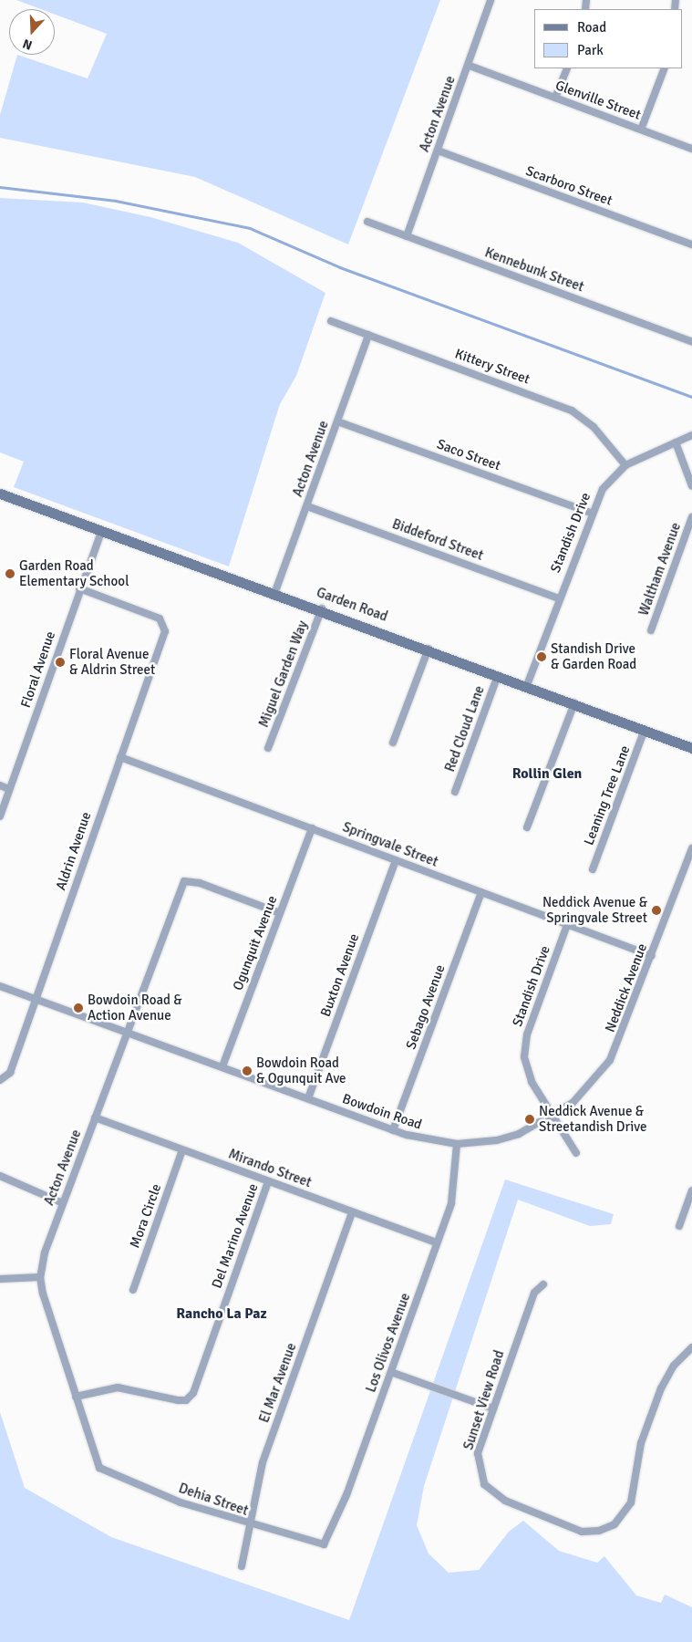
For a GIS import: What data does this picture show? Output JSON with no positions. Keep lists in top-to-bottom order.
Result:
{
  "streets": {
    "street": [
      "Glenville Street",
      "Acton Avenue",
      "Scarboro Street",
      "Kennebunk Street",
      "Kittery Street",
      "Saco Street",
      "Standish Drive",
      "Biddeford Street",
      "Waltham Avenue",
      "Garden Road",
      "Floral Avenue",
      "Miguel Garden Way",
      "Red Cloud Lane",
      "Leaning Tree Lane",
      "Springvale Street",
      "Aldrin Avenue",
      "Ogunquit Avenue",
      "Buxton Avenue",
      "Neddick Avenue",
      "Sebago Avenue",
      "Bowdoin Road",
      "Mirando Street",
      "Mora Circle",
      "Del Marino Avenue",
      "Los Olivos Avenue",
      "El Mar Avenue",
      "Sunset View Road",
      "Dehia Street"
    ]
  },
  "crossings": [
    ["Glenville Street", "Acton Avenue"],
    ["Acton Avenue", "Scarboro Street"],
    ["Acton Avenue", "Kennebunk Street"],
    ["Acton Avenue", "Kittery Street"],
    ["Acton Avenue", "Saco Street"],
    ["Acton Avenue", "Biddeford Street"],
    ["Acton Avenue", "Garden Road"],
    ["Acton Avenue", "Ogunquit Avenue"],
    ["Acton Avenue", "Bowdoin Road"],
    ["Acton Avenue", "Mirando Street"],
    ["Acton Avenue", "Del Marino Avenue"],
    ["Acton Avenue", "Dehia Street"],
    ["Kittery Street", "Standish Drive"],
    ["Saco Street", "Standish Drive"],
    ["Standish Drive", "Biddeford Street"],
    ["Standish Drive", "Garden Road"],
    ["Standish Drive", "Springvale Street"],
    ["Standish Drive", "Neddick Avenue"],
    ["Standish Drive", "Bowdoin Road"],
    ["Garden Road", "Floral Avenue"],
    ["Garden Road", "Miguel Garden Way"],
    ["Garden Road", "Red Cloud Lane"],
    ["Garden Road", "Leaning Tree Lane"],
    ["Floral Avenue", "Aldrin Avenue"],
    ["Springvale Street", "Aldrin Avenue"],
    ["Springvale Street", "Ogunquit Avenue"],
    ["Springvale Street", "Buxton Avenue"],
    ["Springvale Street", "Neddick Avenue"],
    ["Springvale Street", "Sebago Avenue"],
    ["Aldrin Avenue", "Bowdoin Road"],
    ["Ogunquit Avenue", "Bowdoin Road"],
    ["Buxton Avenue", "Bowdoin Road"],
    ["Neddick Avenue", "Bowdoin Road"],
    ["Sebago Avenue", "Bowdoin Road"],
    ["Bowdoin Road", "Los Olivos Avenue"],
    ["Mirando Street", "Mora Circle"],
    ["Mirando Street", "Del Marino Avenue"],
    ["Mirando Street", "Los Olivos Avenue"],
    ["Mirando Street", "El Mar Avenue"],
    ["Los Olivos Avenue", "Dehia Street"],
    ["El Mar Avenue", "Dehia Street"]
  ],
  "districts": ["Rollin Glen", "Rancho La Paz"],
  "places": [
    "Garden Road Elementary School",
    "Standish Drive & Garden Road",
    "Floral Avenue & Aldrin Street",
    "Neddick Avenue & Springvale Street",
    "Bowdoin Road & Action Avenue",
    "Bowdoin Road & Ogunquit Ave",
    "Neddick Avenue & Streetandish Drive"
  ],
  "legend": ["Road", "Park"],
  "north": "bottom"
}
